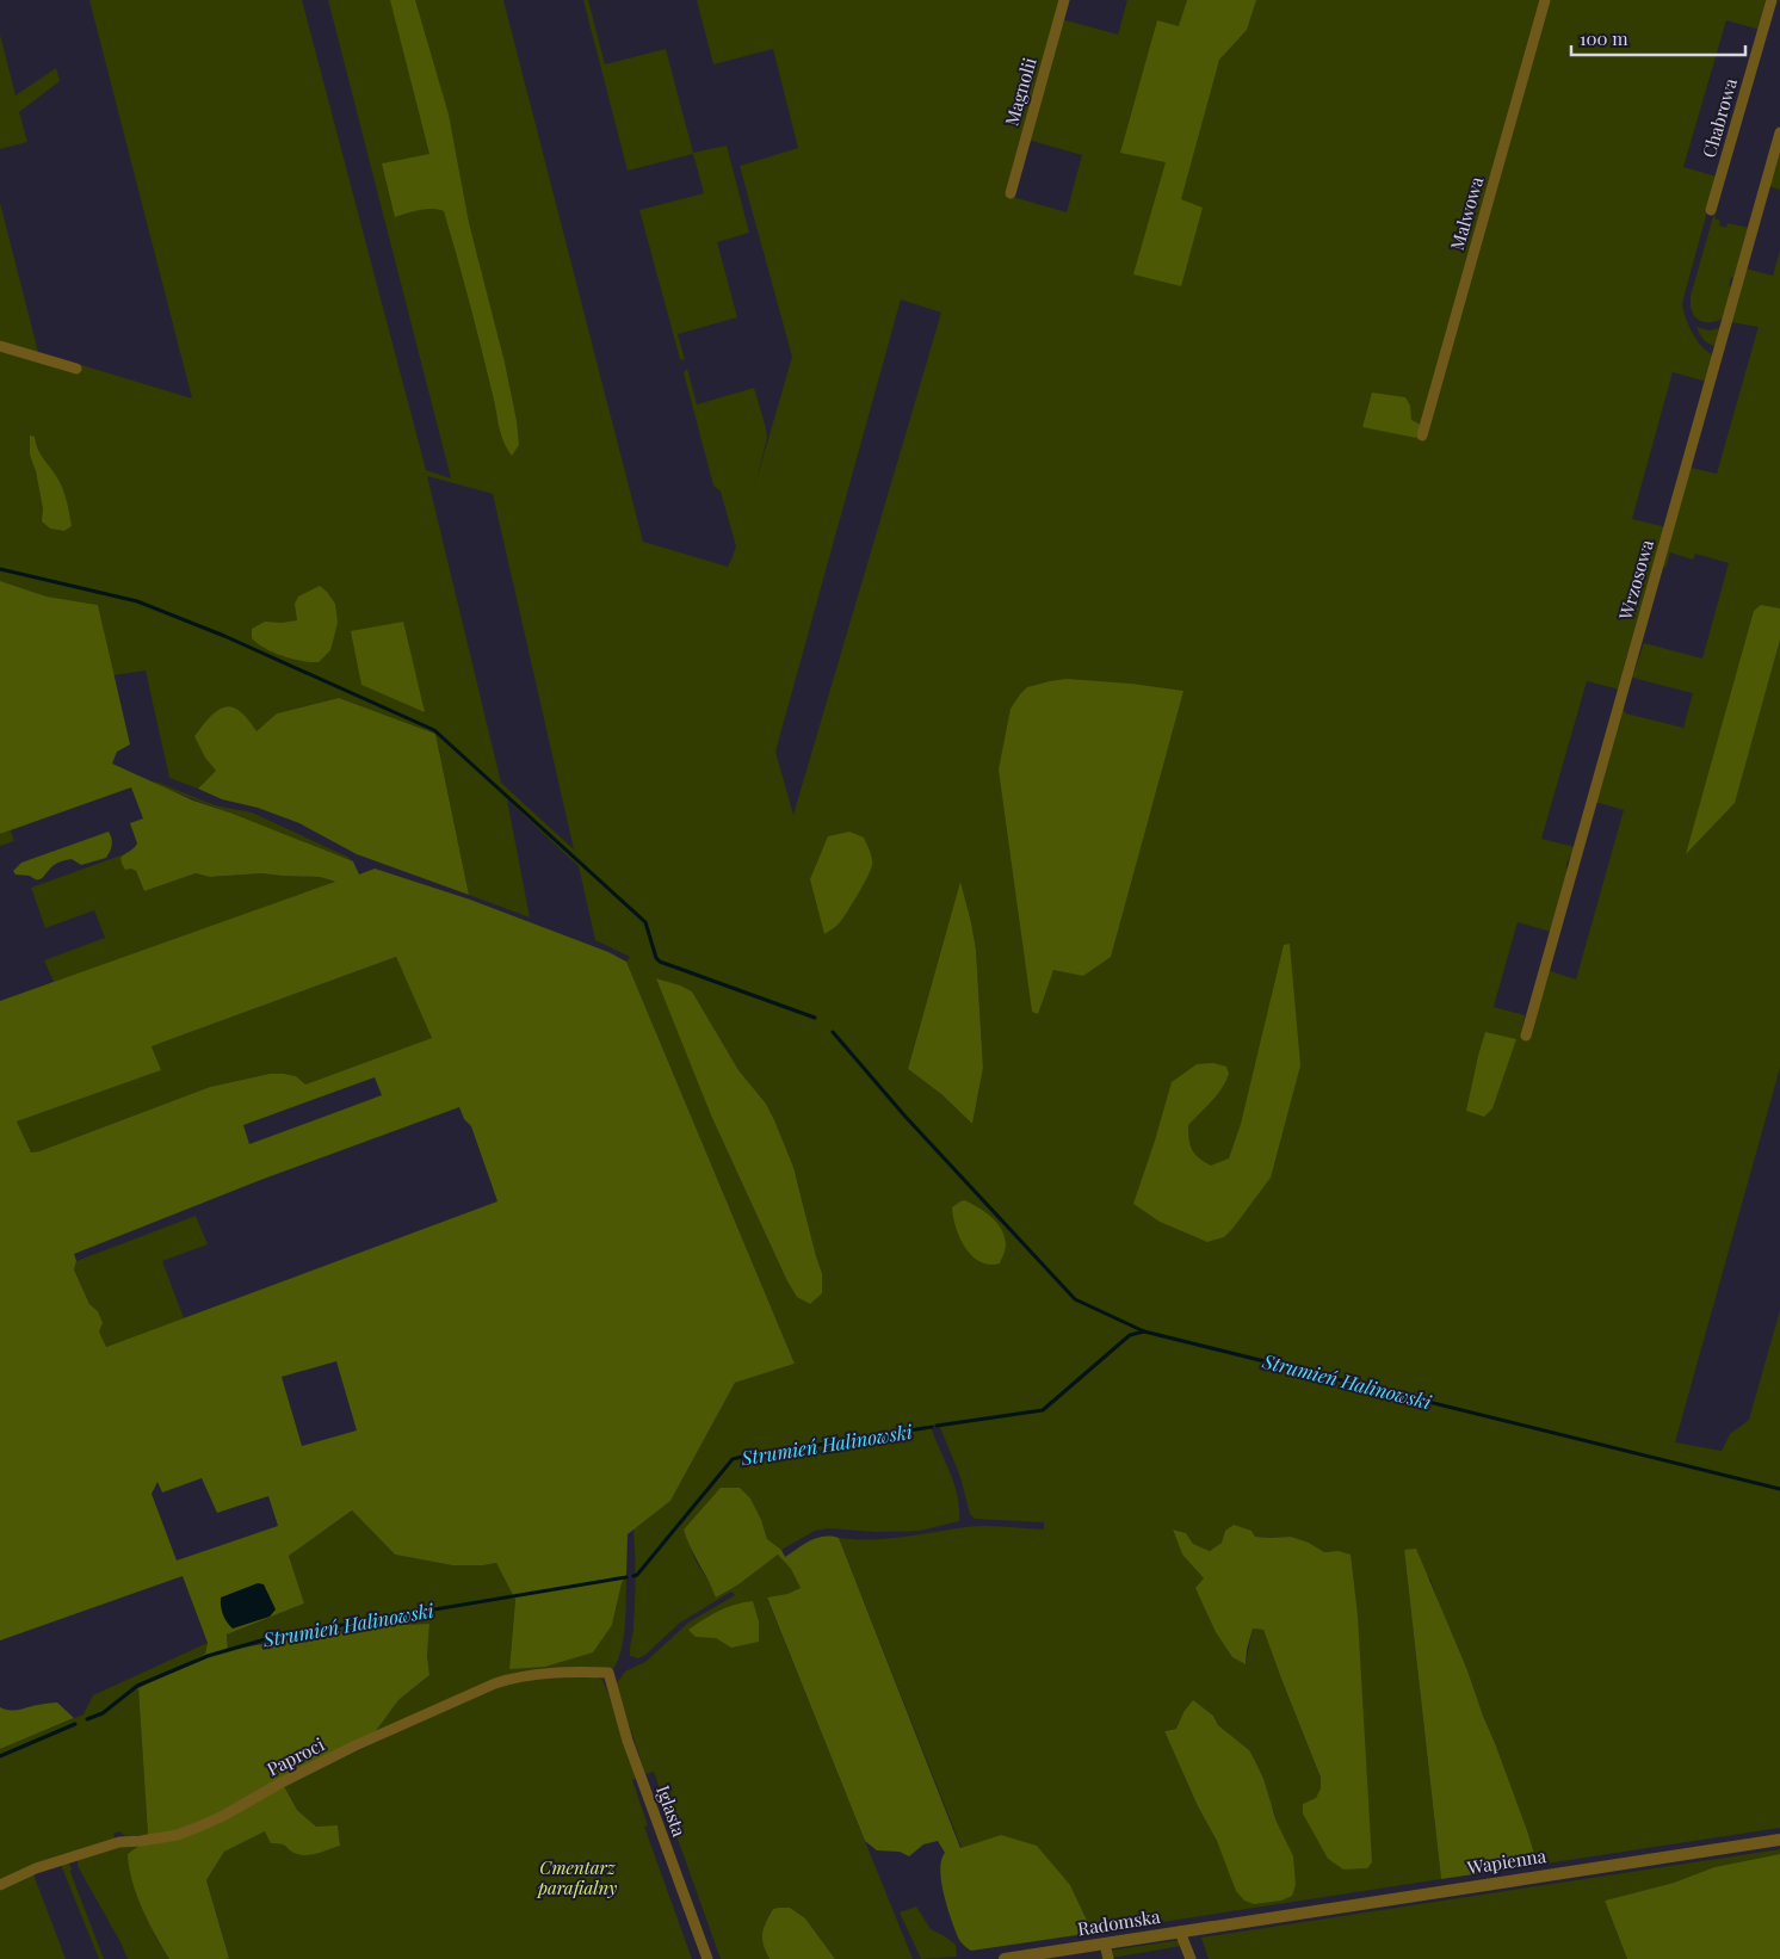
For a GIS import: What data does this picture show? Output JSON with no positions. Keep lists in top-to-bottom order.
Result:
{
  "streets": {
    "street": [
      "Magnolii",
      "Chabrowa",
      "Malwowa",
      "Wrzosowa",
      "Paproci",
      "Iglasta",
      "Wapienna",
      "Radomska"
    ]
  },
  "crossings": [
    ["Paproci", "Iglasta"],
    ["Wapienna", "Radomska"]
  ],
  "water": ["Strumień Halinowski"],
  "parks": ["Cmentarz parafialny"],
  "scale_bar": "100 m"
}
